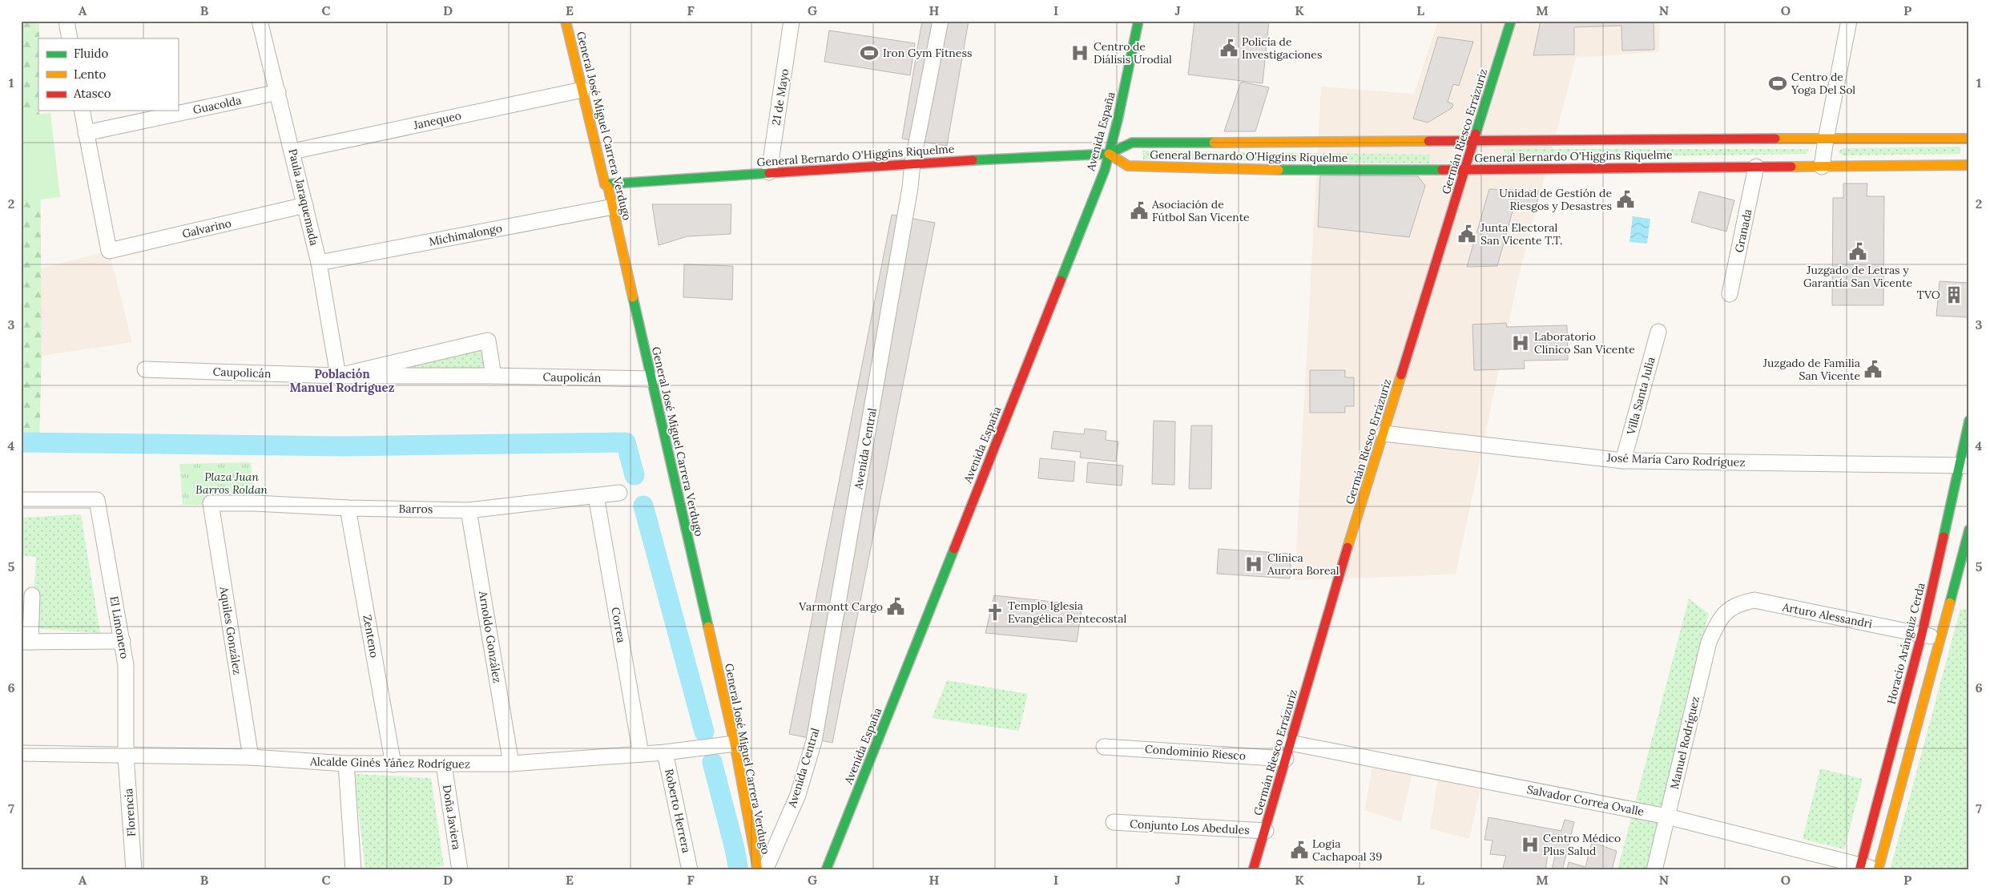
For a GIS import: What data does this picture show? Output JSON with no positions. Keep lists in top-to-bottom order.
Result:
{
  "streets": {
    "street": [
      "21 de Mayo",
      "Guacolda",
      "Janequeo",
      "General José Miguel Carrera Verdugo",
      "Avenida España",
      "Germán Riesco Errázuriz",
      "General Bernardo O'Higgins Riquelme",
      "Paula Jaraquemada",
      "Galvarino",
      "Granada",
      "Michimalongo",
      "Caupolicán",
      "Villa Santa Julia",
      "Avenida Central",
      "José María Caro Rodríguez",
      "Barros",
      "Arturo Alessandri",
      "Correa",
      "El Limonero",
      "Aquiles González",
      "Zenteno",
      "Arnoldo González",
      "Horacio Aránguiz Cerda",
      "Manuel Rodríguez",
      "Condominio Riesco",
      "Alcalde Ginés Yáñez Rodríguez",
      "Salvador Correa Ovalle",
      "Roberto Herrera",
      "Florencia",
      "Doña Javiera",
      "Conjunto Los Abedules"
    ]
  },
  "crossings": [
    ["21 de Mayo", "General Bernardo O'Higgins Riquelme"],
    ["Guacolda", "Paula Jaraquemada"],
    ["Guacolda", "Galvarino"],
    ["Janequeo", "General José Miguel Carrera Verdugo"],
    ["Janequeo", "Paula Jaraquemada"],
    ["General José Miguel Carrera Verdugo", "General Bernardo O'Higgins Riquelme"],
    ["General José Miguel Carrera Verdugo", "Michimalongo"],
    ["General José Miguel Carrera Verdugo", "Caupolicán"],
    ["General José Miguel Carrera Verdugo", "Alcalde Ginés Yáñez Rodríguez"],
    ["Avenida España", "General Bernardo O'Higgins Riquelme"],
    ["Germán Riesco Errázuriz", "General Bernardo O'Higgins Riquelme"],
    ["Germán Riesco Errázuriz", "José María Caro Rodríguez"],
    ["Germán Riesco Errázuriz", "Condominio Riesco"],
    ["Germán Riesco Errázuriz", "Salvador Correa Ovalle"],
    ["Germán Riesco Errázuriz", "Conjunto Los Abedules"],
    ["General Bernardo O'Higgins Riquelme", "Granada"],
    ["General Bernardo O'Higgins Riquelme", "Avenida Central"],
    ["Paula Jaraquemada", "Galvarino"],
    ["Paula Jaraquemada", "Michimalongo"],
    ["Paula Jaraquemada", "Caupolicán"],
    ["Villa Santa Julia", "José María Caro Rodríguez"],
    ["José María Caro Rodríguez", "Horacio Aránguiz Cerda"],
    ["Barros", "Correa"],
    ["Barros", "Aquiles González"],
    ["Barros", "Zenteno"],
    ["Barros", "Arnoldo González"],
    ["Arturo Alessandri", "Horacio Aránguiz Cerda"],
    ["Arturo Alessandri", "Manuel Rodríguez"],
    ["Correa", "Alcalde Ginés Yáñez Rodríguez"],
    ["El Limonero", "Alcalde Ginés Yáñez Rodríguez"],
    ["El Limonero", "Florencia"],
    ["Aquiles González", "Alcalde Ginés Yáñez Rodríguez"],
    ["Zenteno", "Alcalde Ginés Yáñez Rodríguez"],
    ["Arnoldo González", "Alcalde Ginés Yáñez Rodríguez"],
    ["Horacio Aránguiz Cerda", "Salvador Correa Ovalle"],
    ["Manuel Rodríguez", "Salvador Correa Ovalle"],
    ["Alcalde Ginés Yáñez Rodríguez", "Roberto Herrera"],
    ["Alcalde Ginés Yáñez Rodríguez", "Florencia"],
    ["Alcalde Ginés Yáñez Rodríguez", "Doña Javiera"]
  ],
  "districts": ["Población Manuel Rodriguez"],
  "parks": ["Plaza Juan Barros Roldan"],
  "places": {
    "public building": [
      "Policía de Investigaciones",
      "Unidad de Gestión de Riesgos y Desastres",
      "Asociación de Fútbol San Vicente",
      "Junta Electoral San Vicente T.T.",
      "Juzgado de Letras y Garantía San Vicente",
      "Juzgado de Familia San Vicente",
      "Varmontt Cargo",
      "Logia Cachapoal 39"
    ],
    "sports": ["Iron Gym Fitness", "Centro de Yoga Del Sol"],
    "hospital": [
      "Centro de Diálisis Urodial",
      "Laboratorio Clínico San Vicente",
      "Clínica Aurora Boreal",
      "Centro Médico Plus Salud"
    ],
    "building": ["TVO"],
    "church": ["Templo Iglesia Evangélica Pentecostal"]
  },
  "legend": ["Fluido", "Lento", "Atasco"],
  "grid": {
    "columns": [
      "A",
      "B",
      "C",
      "D",
      "E",
      "F",
      "G",
      "H",
      "I",
      "J",
      "K",
      "L",
      "M",
      "N",
      "O",
      "P"
    ],
    "rows": [
      "1",
      "2",
      "3",
      "4",
      "5",
      "6",
      "7"
    ]
  }
}
